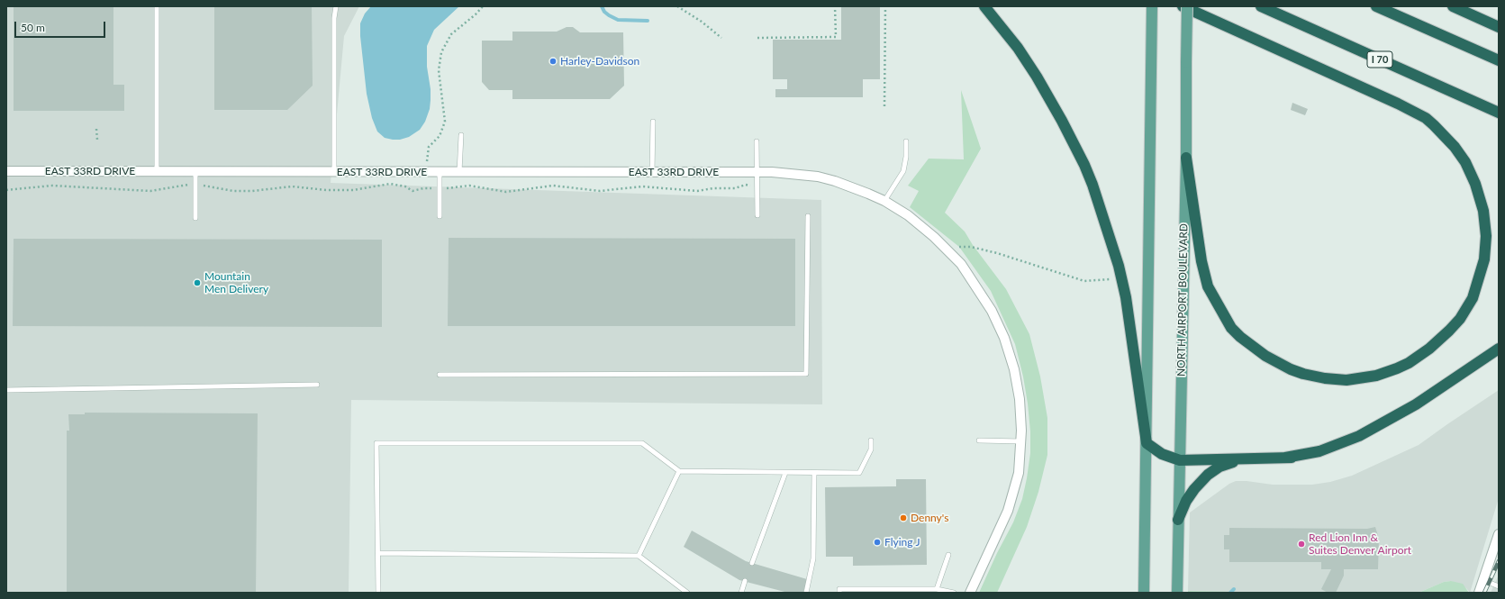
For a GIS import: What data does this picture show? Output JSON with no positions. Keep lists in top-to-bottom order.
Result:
{
  "streets": {
    "highway": ["I 70"],
    "main road": ["NORTH AIRPORT BOULEVARD"],
    "street": ["EAST 33RD DRIVE"]
  },
  "places": [
    "Harley-Davidson",
    "Mountain Men Delivery",
    "Denny's",
    "Flying J",
    "Red Lion Inn & Suites Denver Airport"
  ],
  "scale_bar": "50 m"
}
